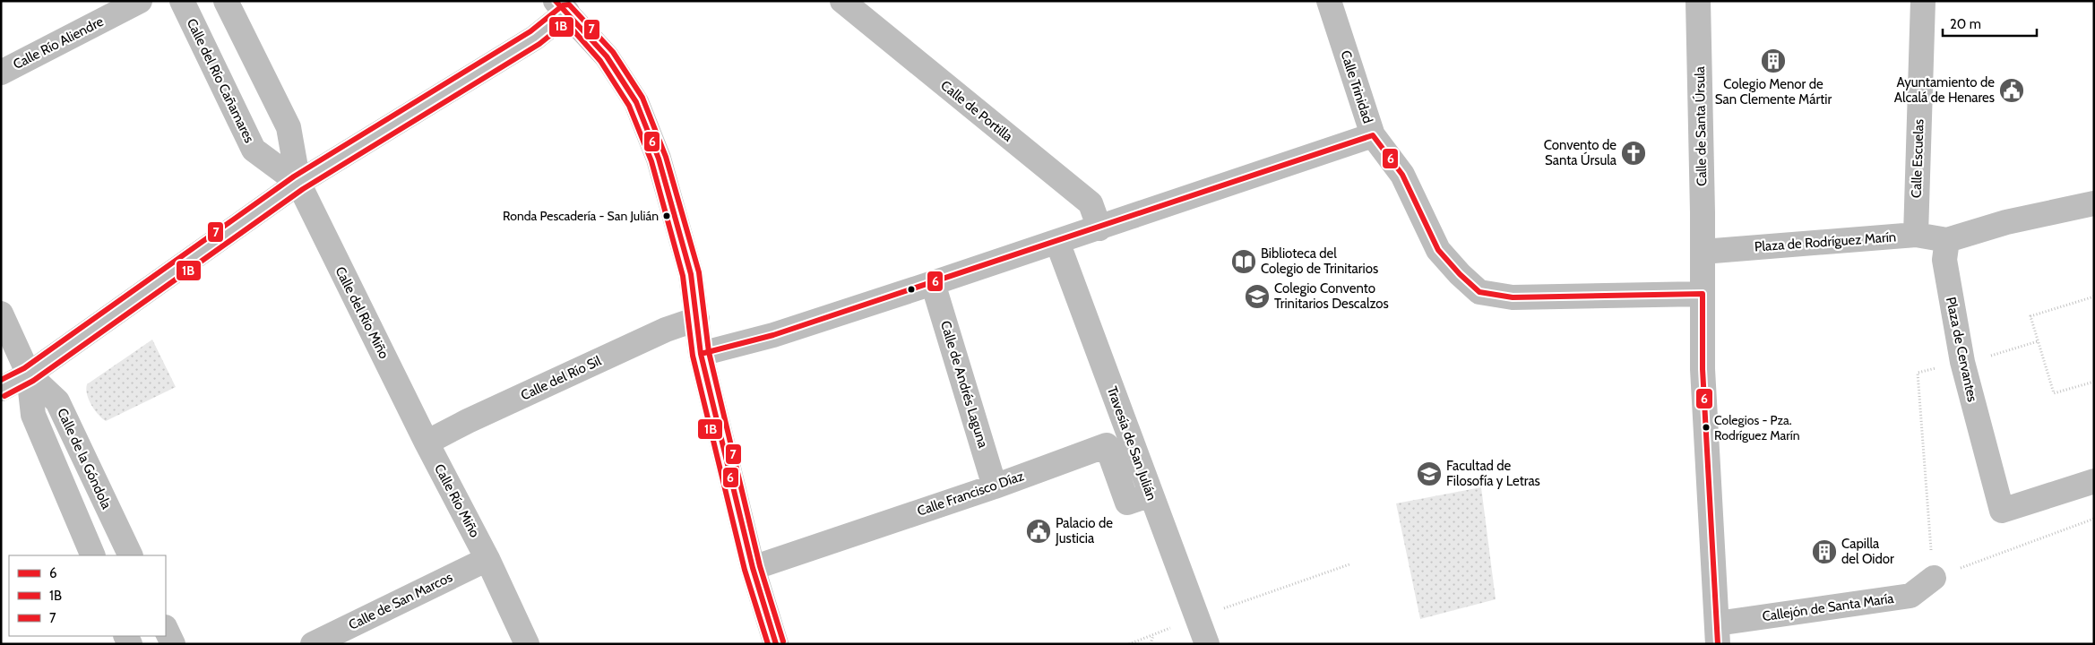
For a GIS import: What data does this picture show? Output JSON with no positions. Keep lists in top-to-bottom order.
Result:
{
  "streets": {
    "street": [
      "Calle Río Aliendre",
      "Calle del Río Cañamares",
      "Calle Trinidad",
      "Calle de Portilla",
      "Calle de Santa Úrsula",
      "Calle Escuelas",
      "Plaza de Rodríguez Marín",
      "Calle del Río Miño",
      "Plaza de Cervantes",
      "Calle del Río Sil",
      "Calle de Andrés Laguna",
      "Travesía de San Julián",
      "Calle de la Góndola",
      "Calle Francisco Díaz",
      "Calle Río Miño",
      "Calle de San Marcos",
      "Callejón de Santa María"
    ]
  },
  "crossings": [
    ["Calle del Río Cañamares", "Calle del Río Miño"],
    ["Calle Trinidad", "Calle de Santa Úrsula"],
    ["Calle de Santa Úrsula", "Plaza de Rodríguez Marín"],
    ["Calle de Santa Úrsula", "Callejón de Santa María"],
    ["Calle Escuelas", "Plaza de Rodríguez Marín"],
    ["Plaza de Rodríguez Marín", "Plaza de Cervantes"],
    ["Calle del Río Miño", "Calle del Río Sil"],
    ["Calle del Río Miño", "Calle Río Miño"],
    ["Calle del Río Sil", "Calle Río Miño"],
    ["Calle de Andrés Laguna", "Calle Francisco Díaz"],
    ["Travesía de San Julián", "Calle Francisco Díaz"],
    ["Calle Río Miño", "Calle de San Marcos"]
  ],
  "places": {
    "building": ["Colegio Menor de San Clemente Mártir", "Capilla del Oidor"],
    "public building": ["Ayuntamiento de Alcalá de Henares", "Palacio de Justicia"],
    "church": ["Convento de Santa Úrsula"],
    "other": ["Ronda Pescadería - San Julián", "Colegios - Pza. Rodríguez Marín"],
    "library": ["Biblioteca del Colegio de Trinitarios"],
    "school or university": ["Colegio Convento Trinitarios Descalzos", "Facultad de Filosofía y Letras"]
  },
  "lines": ["transit line 6", "transit line 7", "transit line 1B"],
  "legend": ["6", "1B", "7"],
  "scale_bar": "20 m"
}
